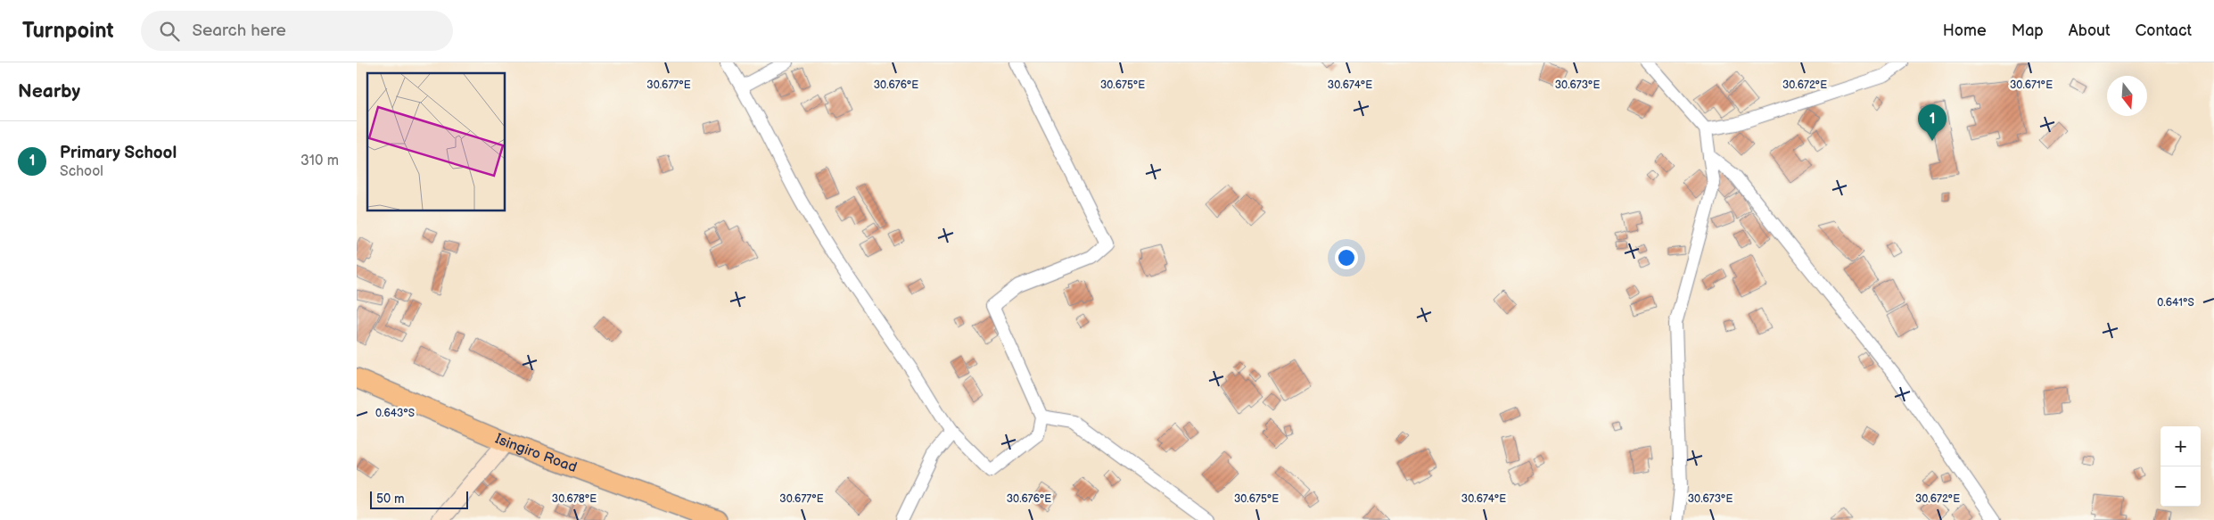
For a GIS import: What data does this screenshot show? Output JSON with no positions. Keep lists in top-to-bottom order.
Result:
{
  "streets": {
    "main road": ["Isingiro Road"]
  },
  "scale_bar": "50 m",
  "north": "bottom",
  "page": {
    "header": "Turnpoint",
    "search": "Search here",
    "nav": [
      "Home",
      "Map",
      "About",
      "Contact"
    ],
    "heading": "Nearby",
    "pins": "1",
    "list": [
      {
        "mark": "1",
        "name": "Primary School",
        "note": "School",
        "value": "310 m"
      }
    ],
    "map_buttons": ["+", "−"],
    "scale": "50 m"
  },
  "coordinates": [
    "30.677°E",
    "30.676°E",
    "30.675°E",
    "30.674°E",
    "30.673°E",
    "30.672°E",
    "30.671°E",
    "0.641°S",
    "0.643°S",
    "30.678°E"
  ]
}
